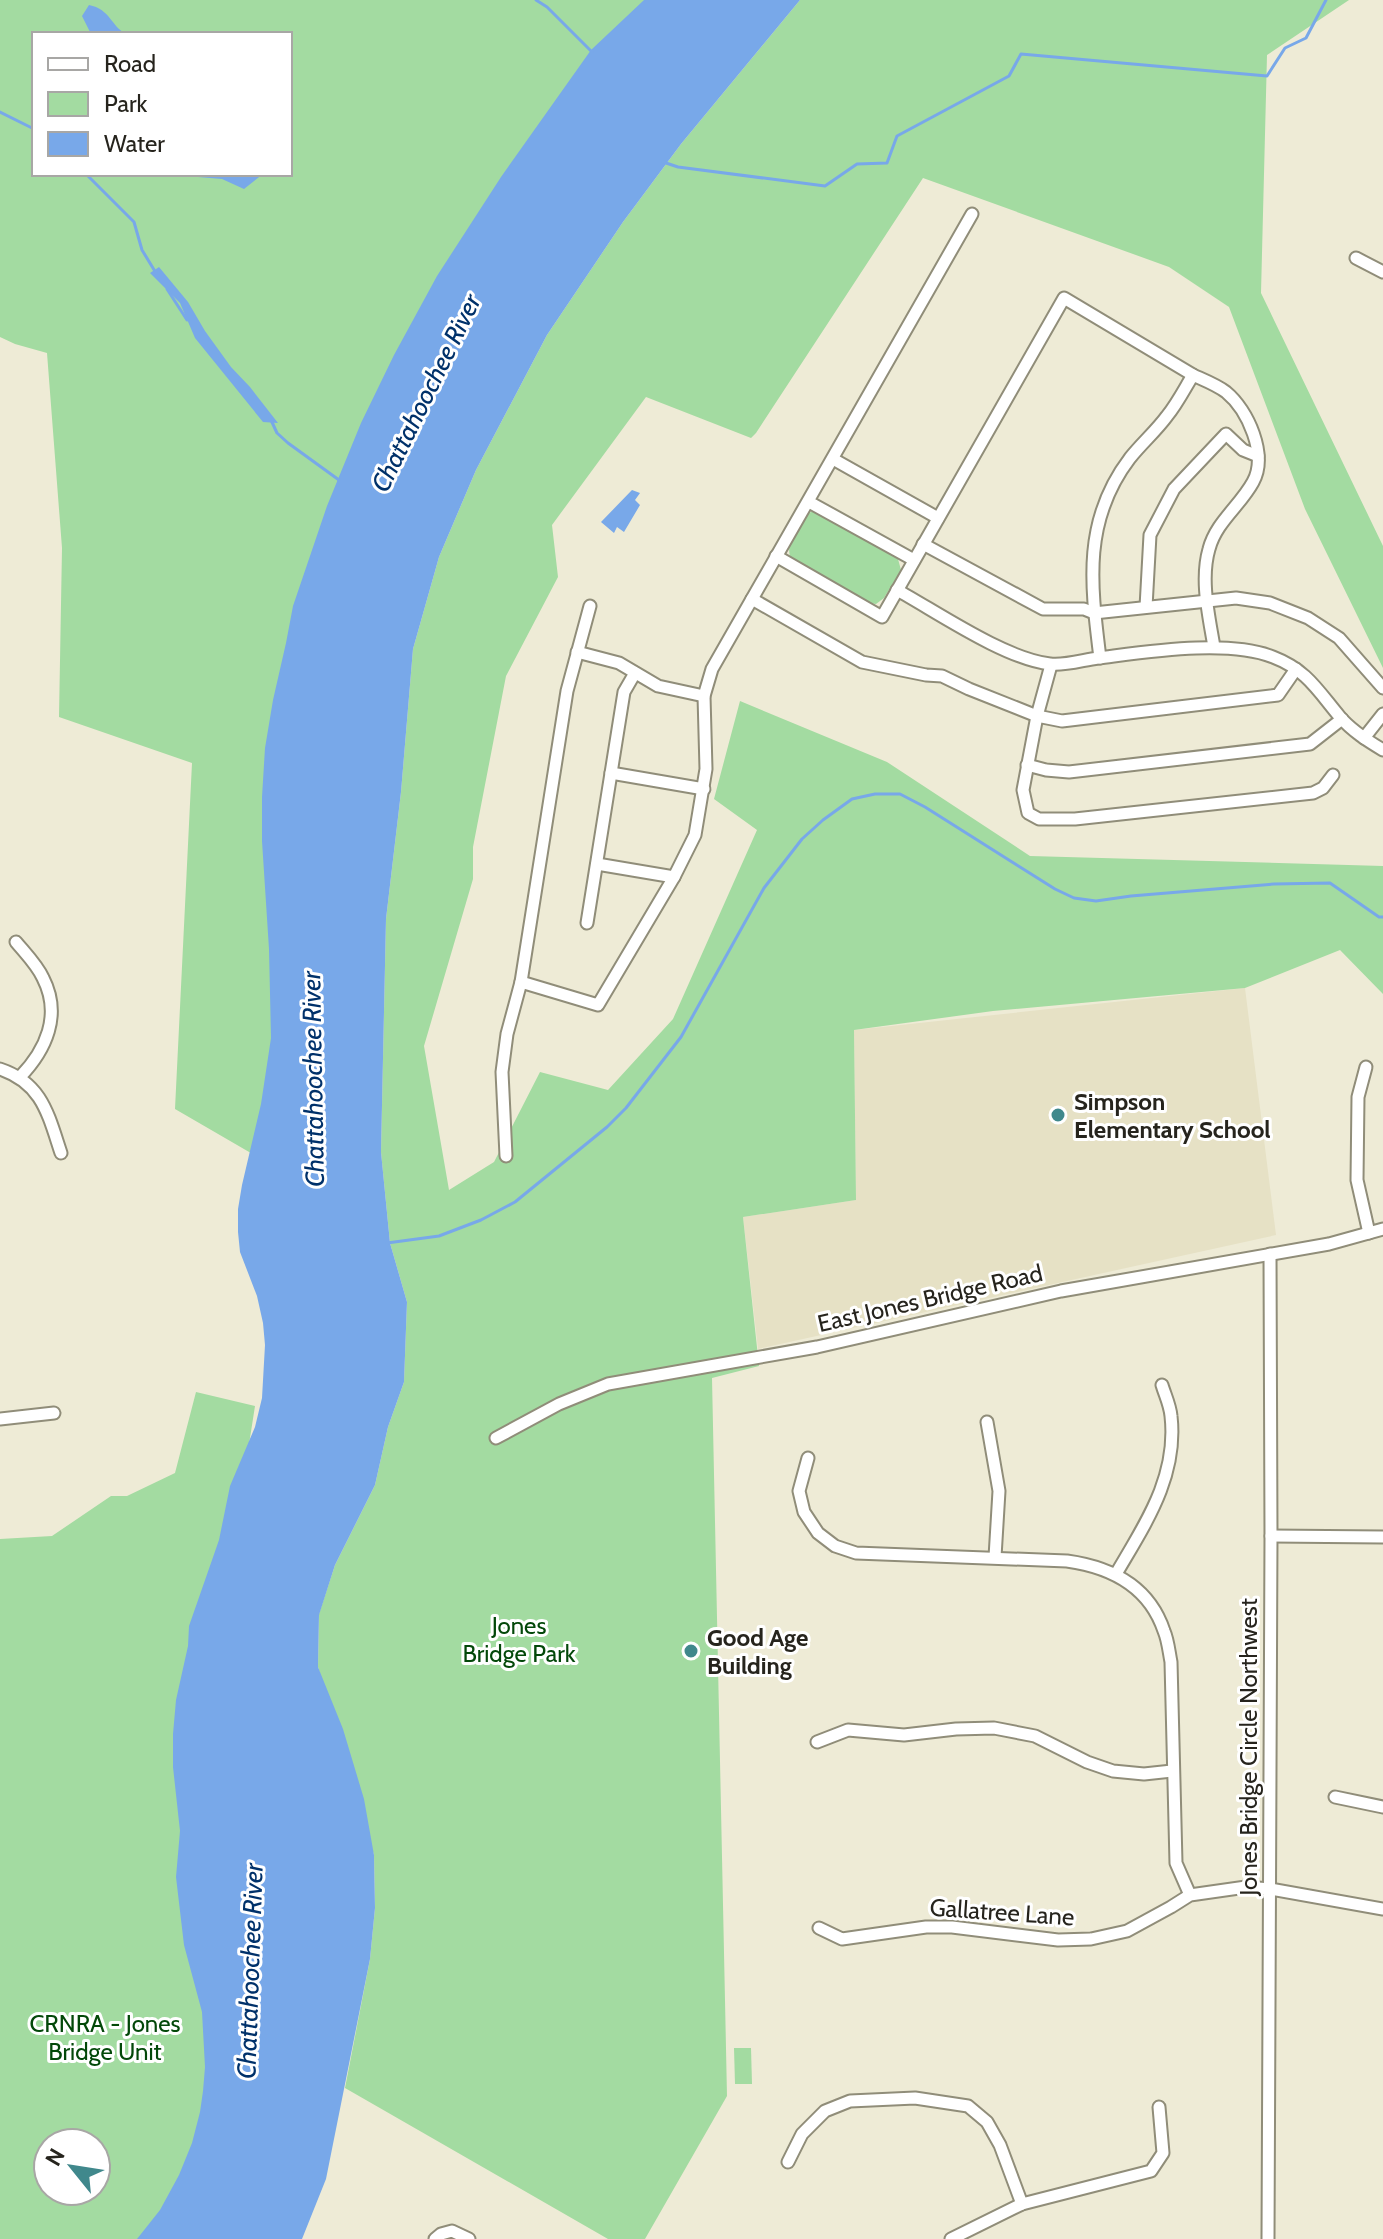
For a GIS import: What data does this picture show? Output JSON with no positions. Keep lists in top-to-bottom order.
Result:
{
  "streets": {
    "street": ["East Jones Bridge Road", "Jones Bridge Circle Northwest", "Gallatree Lane"]
  },
  "crossings": [
    ["East Jones Bridge Road", "Jones Bridge Circle Northwest"],
    ["Jones Bridge Circle Northwest", "Gallatree Lane"]
  ],
  "water": ["Chattahoochee River"],
  "parks": ["Jones Bridge Park", "CRNRA - Jones Bridge Unit"],
  "places": ["Simpson Elementary School", "Good Age Building"],
  "legend": ["Road", "Park", "Water"],
  "north": "top left"
}
